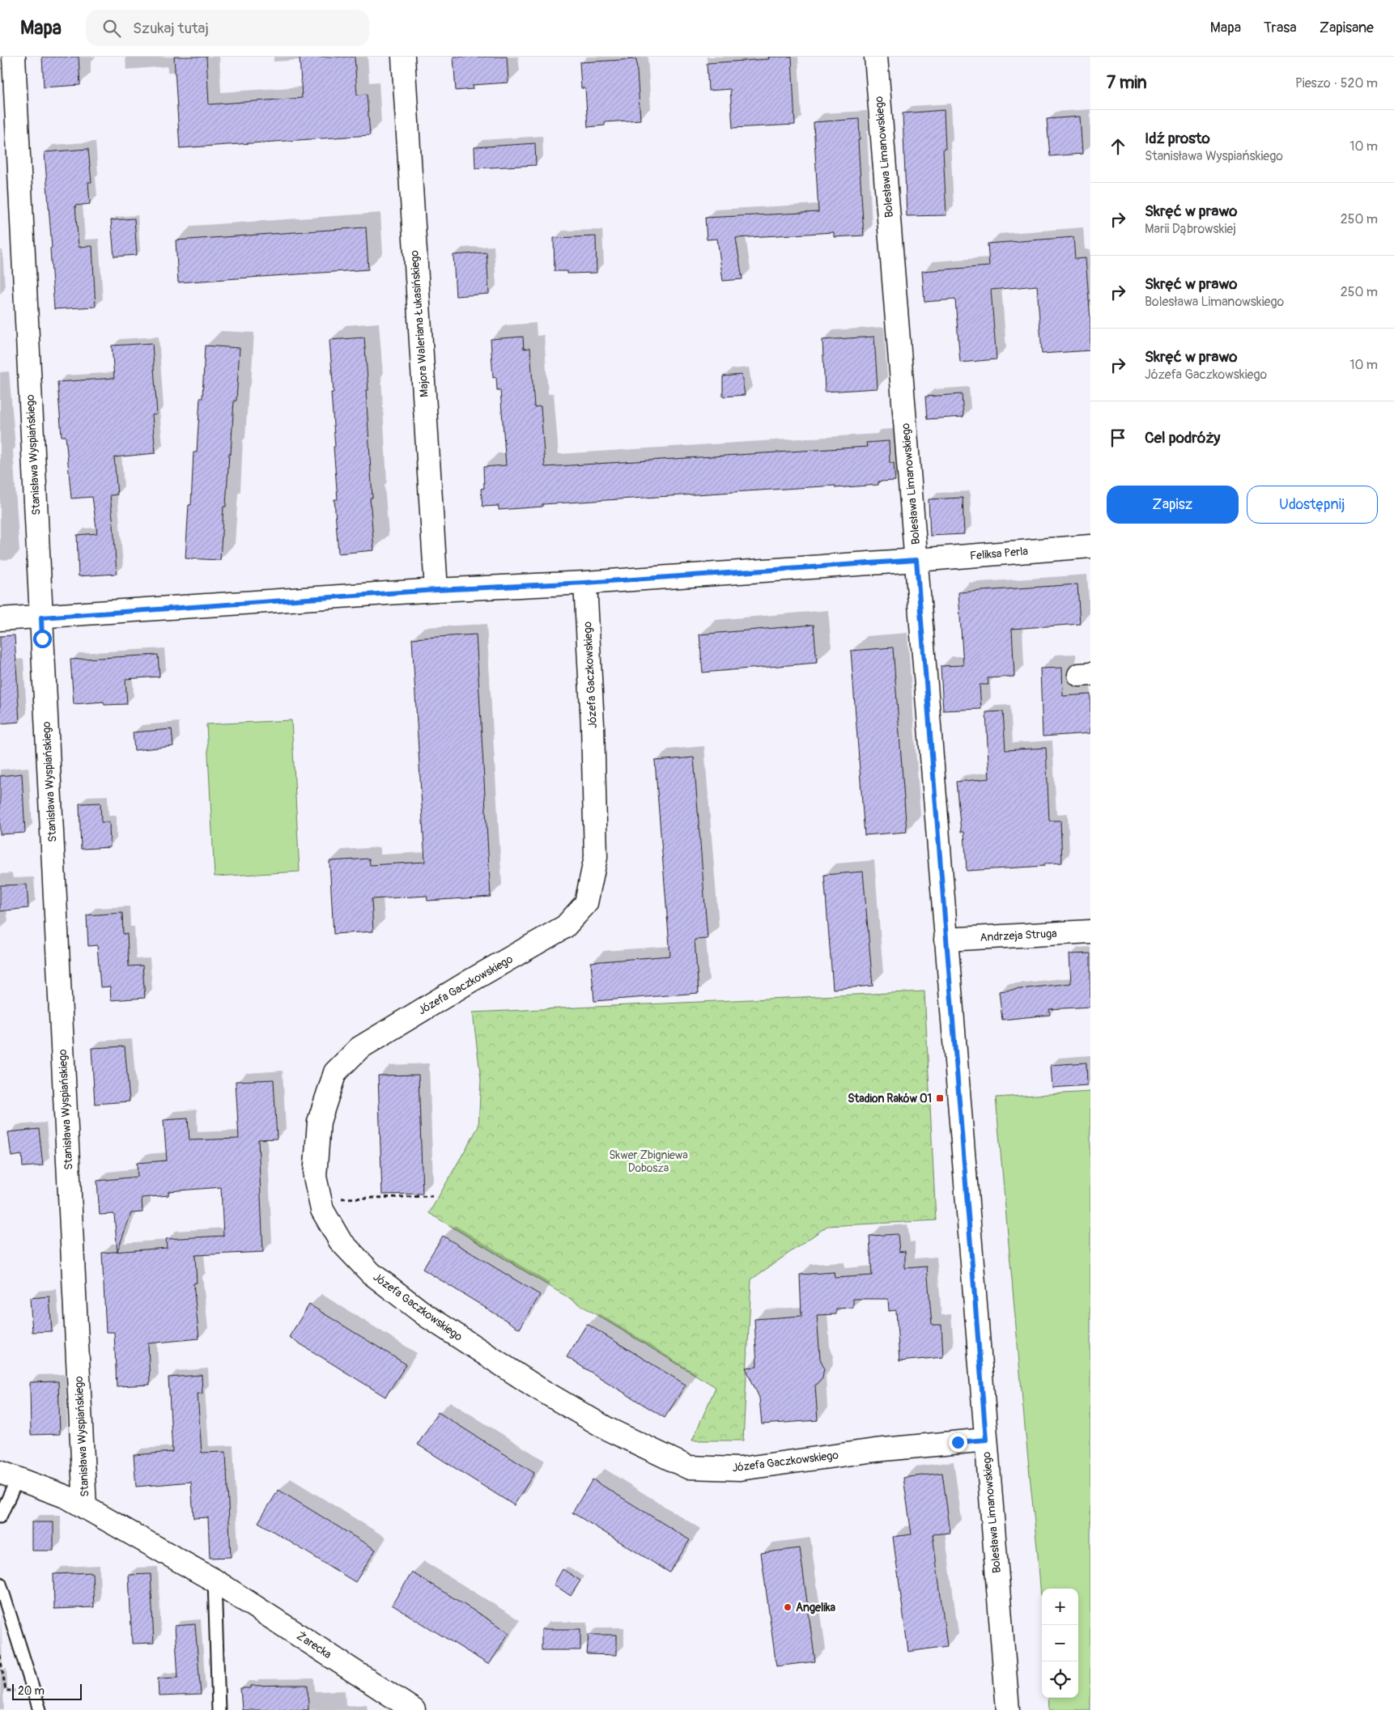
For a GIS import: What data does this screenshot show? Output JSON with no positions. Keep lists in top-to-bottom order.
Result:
{
  "streets": {
    "street": [
      "Bolesława Limanowskiego",
      "Majora Waleriana Łukasińskiego",
      "Stanisława Wyspiańskiego",
      "Feliksa Perla",
      "Józefa Gaczkowskiego",
      "Andrzeja Struga",
      "Żarecka"
    ]
  },
  "crossings": [
    ["Bolesława Limanowskiego", "Feliksa Perla"],
    ["Bolesława Limanowskiego", "Józefa Gaczkowskiego"],
    ["Bolesława Limanowskiego", "Andrzeja Struga"],
    ["Majora Waleriana Łukasińskiego", "Feliksa Perla"],
    ["Stanisława Wyspiańskiego", "Feliksa Perla"],
    ["Stanisława Wyspiańskiego", "Żarecka"],
    ["Feliksa Perla", "Józefa Gaczkowskiego"]
  ],
  "parks": ["Skwer Zbigniewa Dobosza"],
  "places": {
    "transit": ["Stadion Raków 01"],
    "other": ["Angelika"]
  },
  "scale_bar": "20 m",
  "page": {
    "header": "Mapa",
    "search": "Szukaj tutaj",
    "nav": ["Mapa", "Trasa", "Zapisane"],
    "heading": ["7 min", "Pieszo · 520 m"],
    "list": [
      ["Idź prosto", "Stanisława Wyspiańskiego", "10 m"],
      ["Skręć w prawo", "Marii Dąbrowskiej", "250 m"],
      ["Skręć w prawo", "Bolesława Limanowskiego", "250 m"],
      ["Skręć w prawo", "Józefa Gaczkowskiego", "10 m"],
      "Cel podróży"
    ],
    "buttons": ["Zapisz", "Udostępnij"],
    "map_buttons": ["+", "−"],
    "scale": "20 m"
  }
}
